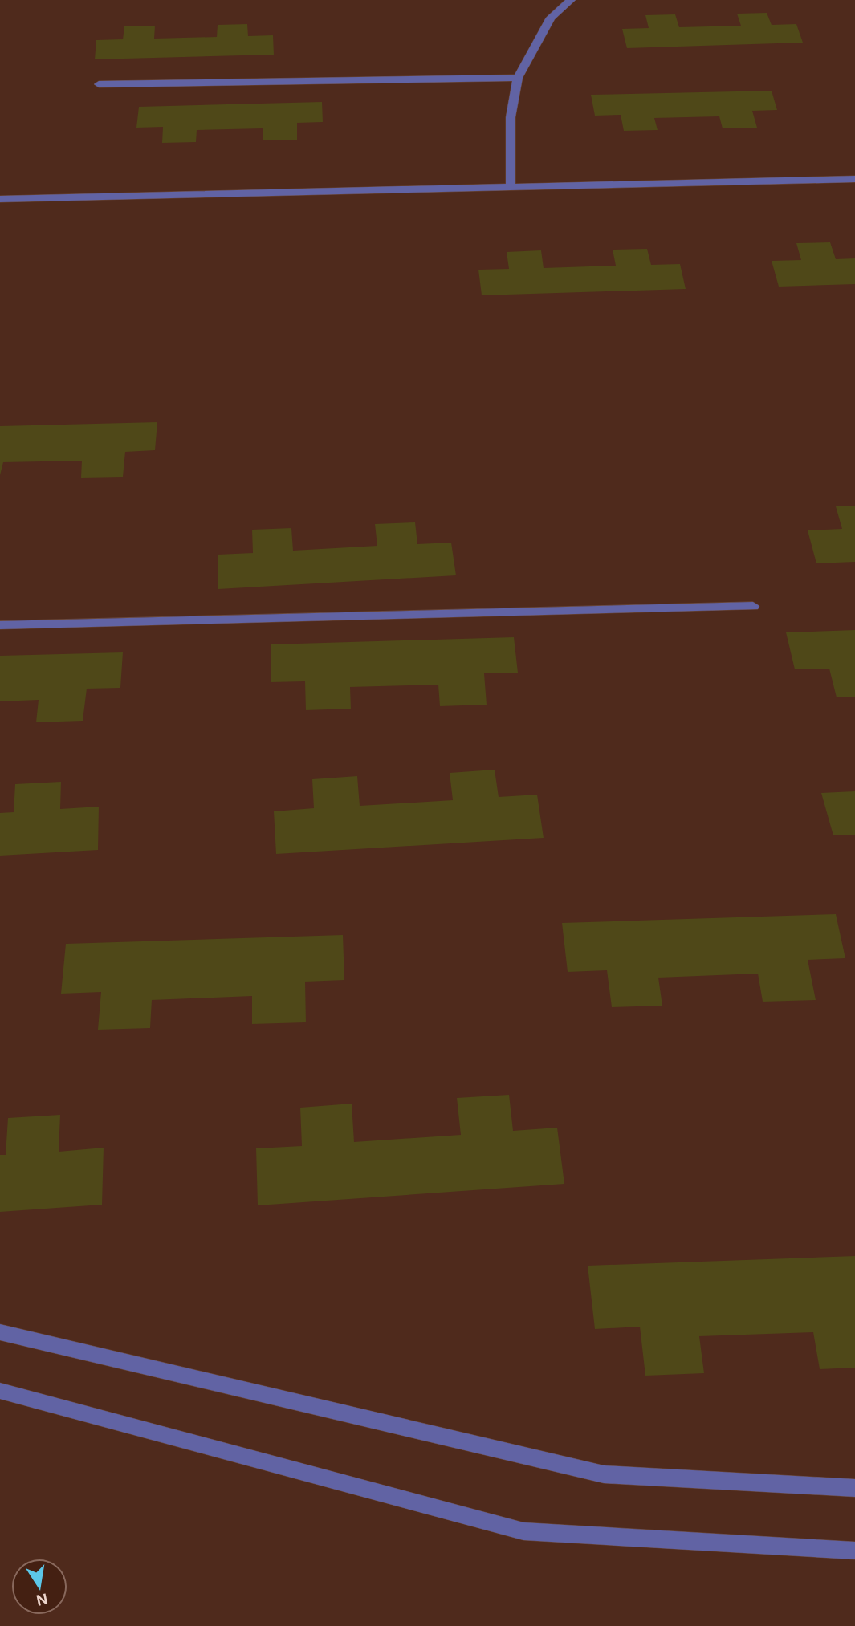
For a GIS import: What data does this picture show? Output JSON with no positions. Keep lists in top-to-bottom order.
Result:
{
  "north": "bottom"
}
